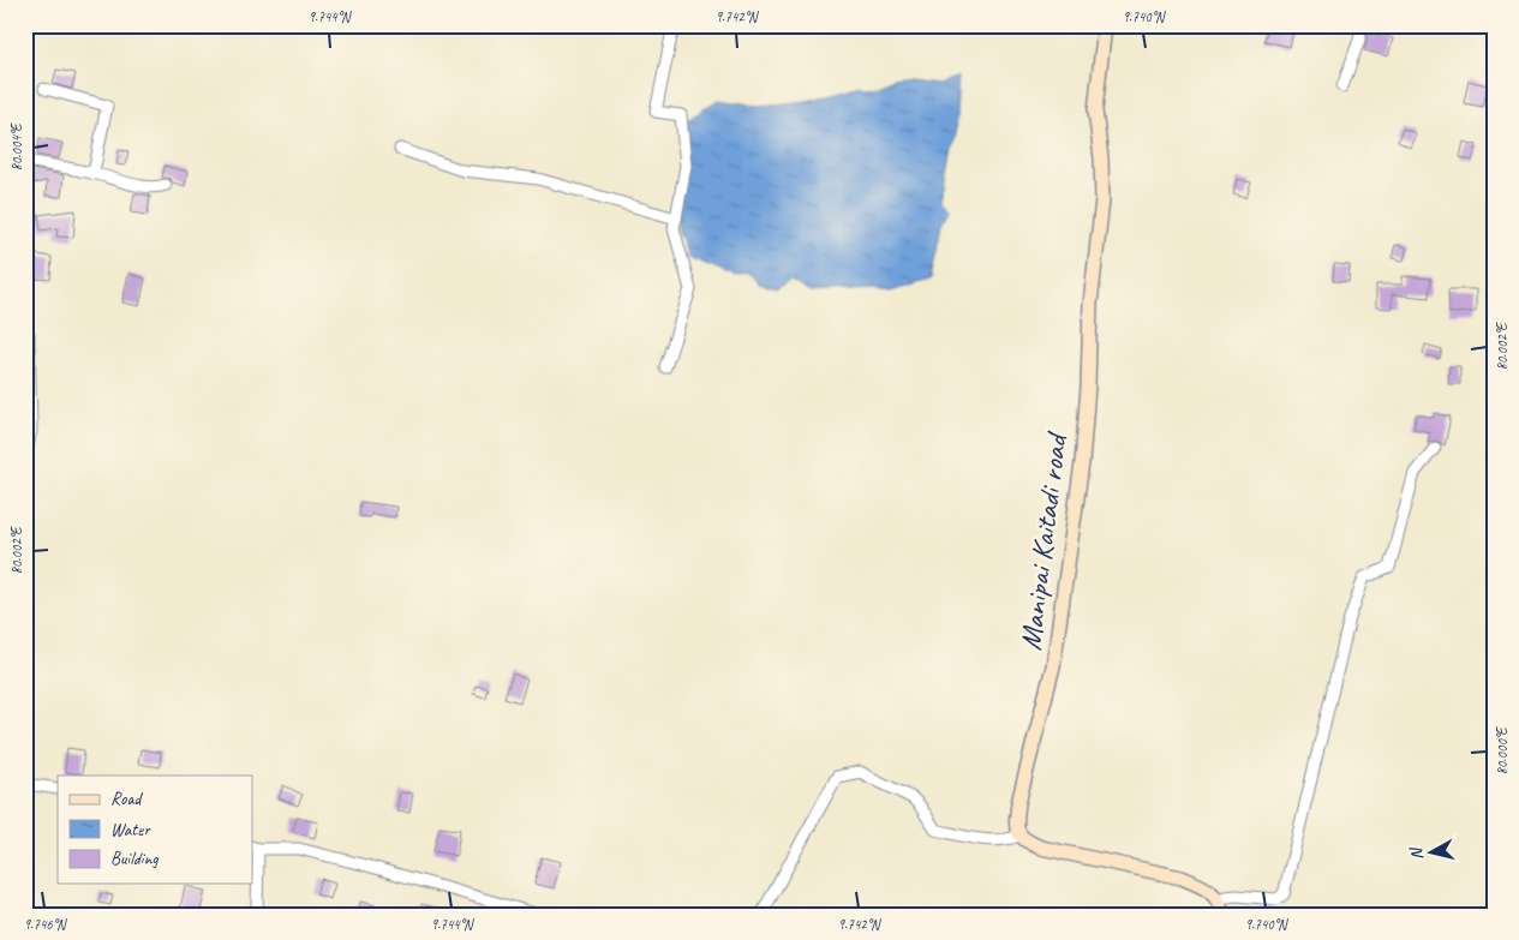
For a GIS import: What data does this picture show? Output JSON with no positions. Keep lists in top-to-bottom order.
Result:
{
  "streets": {
    "main road": ["Manipai Kaitadi road"]
  },
  "legend": ["Road", "Water", "Building"],
  "north": "left",
  "coordinates": [
    "9.744°N",
    "9.742°N",
    "9.740°N",
    "80.004°E",
    "80.002°E",
    "80.000°E",
    "9.746°N"
  ]
}
